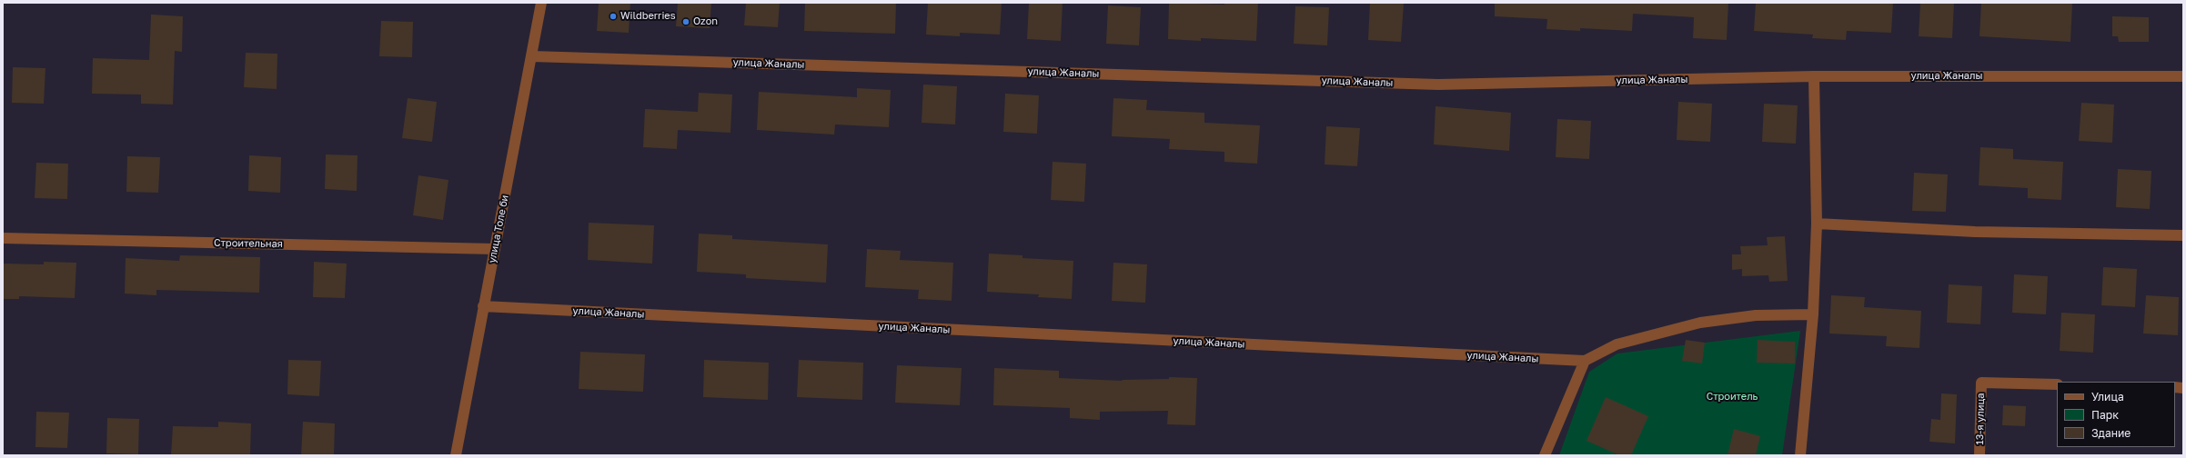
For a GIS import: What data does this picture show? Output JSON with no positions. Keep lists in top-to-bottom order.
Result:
{
  "streets": {
    "street": [
      "улица Жаналы",
      "улица Толе би",
      "Строительная",
      "13-я улица"
    ]
  },
  "crossings": [
    ["улица Жаналы", "улица Толе би"],
    ["улица Толе би", "Строительная"]
  ],
  "parks": ["Строитель"],
  "places": ["Wildberries", "Ozon"],
  "legend": ["Улица", "Парк", "Здание"]
}
